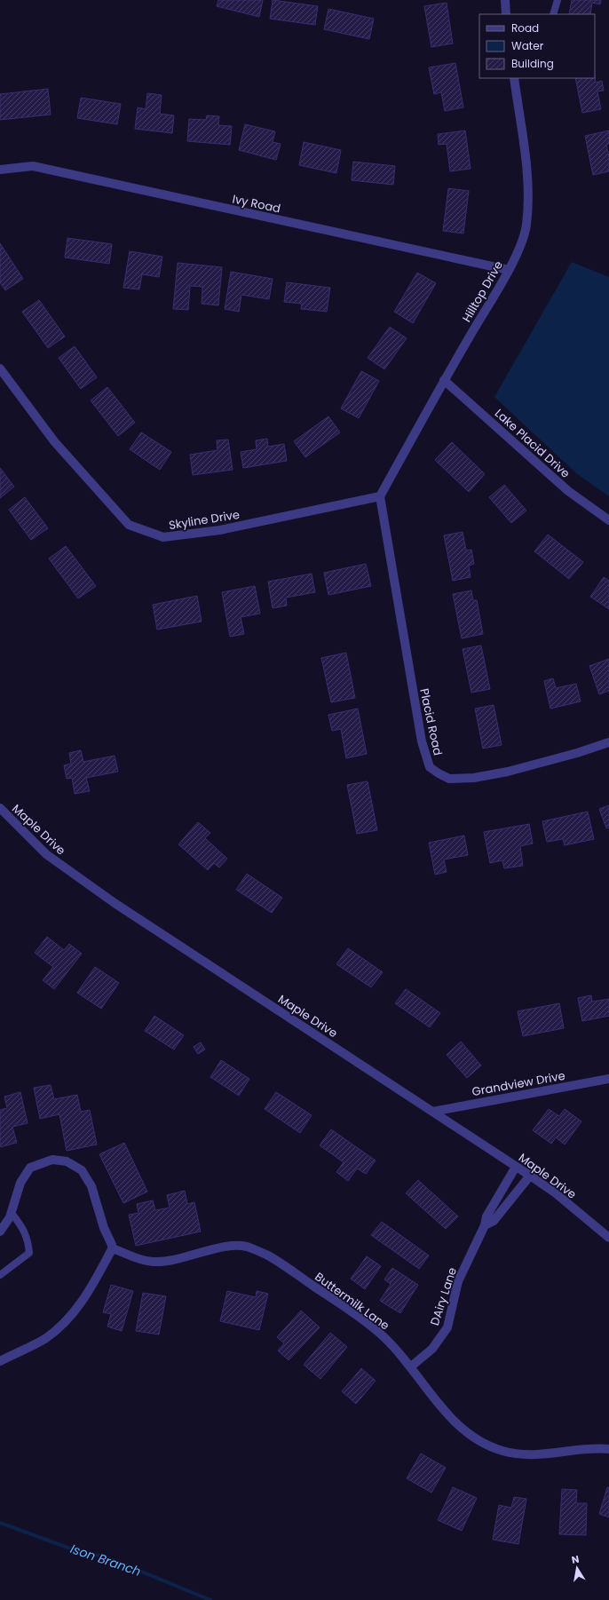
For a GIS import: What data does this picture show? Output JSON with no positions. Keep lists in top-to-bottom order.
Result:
{
  "streets": {
    "street": [
      "Ivy Road",
      "Hilltop Drive",
      "Lake Placid Drive",
      "Skyline Drive",
      "Placid Road",
      "Maple Drive",
      "Grandview Drive",
      "DAiry Lane",
      "Buttermilk Lane"
    ]
  },
  "crossings": [
    ["Ivy Road", "Hilltop Drive"],
    ["Hilltop Drive", "Lake Placid Drive"],
    ["Hilltop Drive", "Skyline Drive"],
    ["Hilltop Drive", "Placid Road"],
    ["Skyline Drive", "Placid Road"],
    ["Maple Drive", "Grandview Drive"],
    ["DAiry Lane", "Buttermilk Lane"]
  ],
  "water": ["Ison Branch"],
  "legend": ["Road", "Water", "Building"],
  "north": "top"
}
